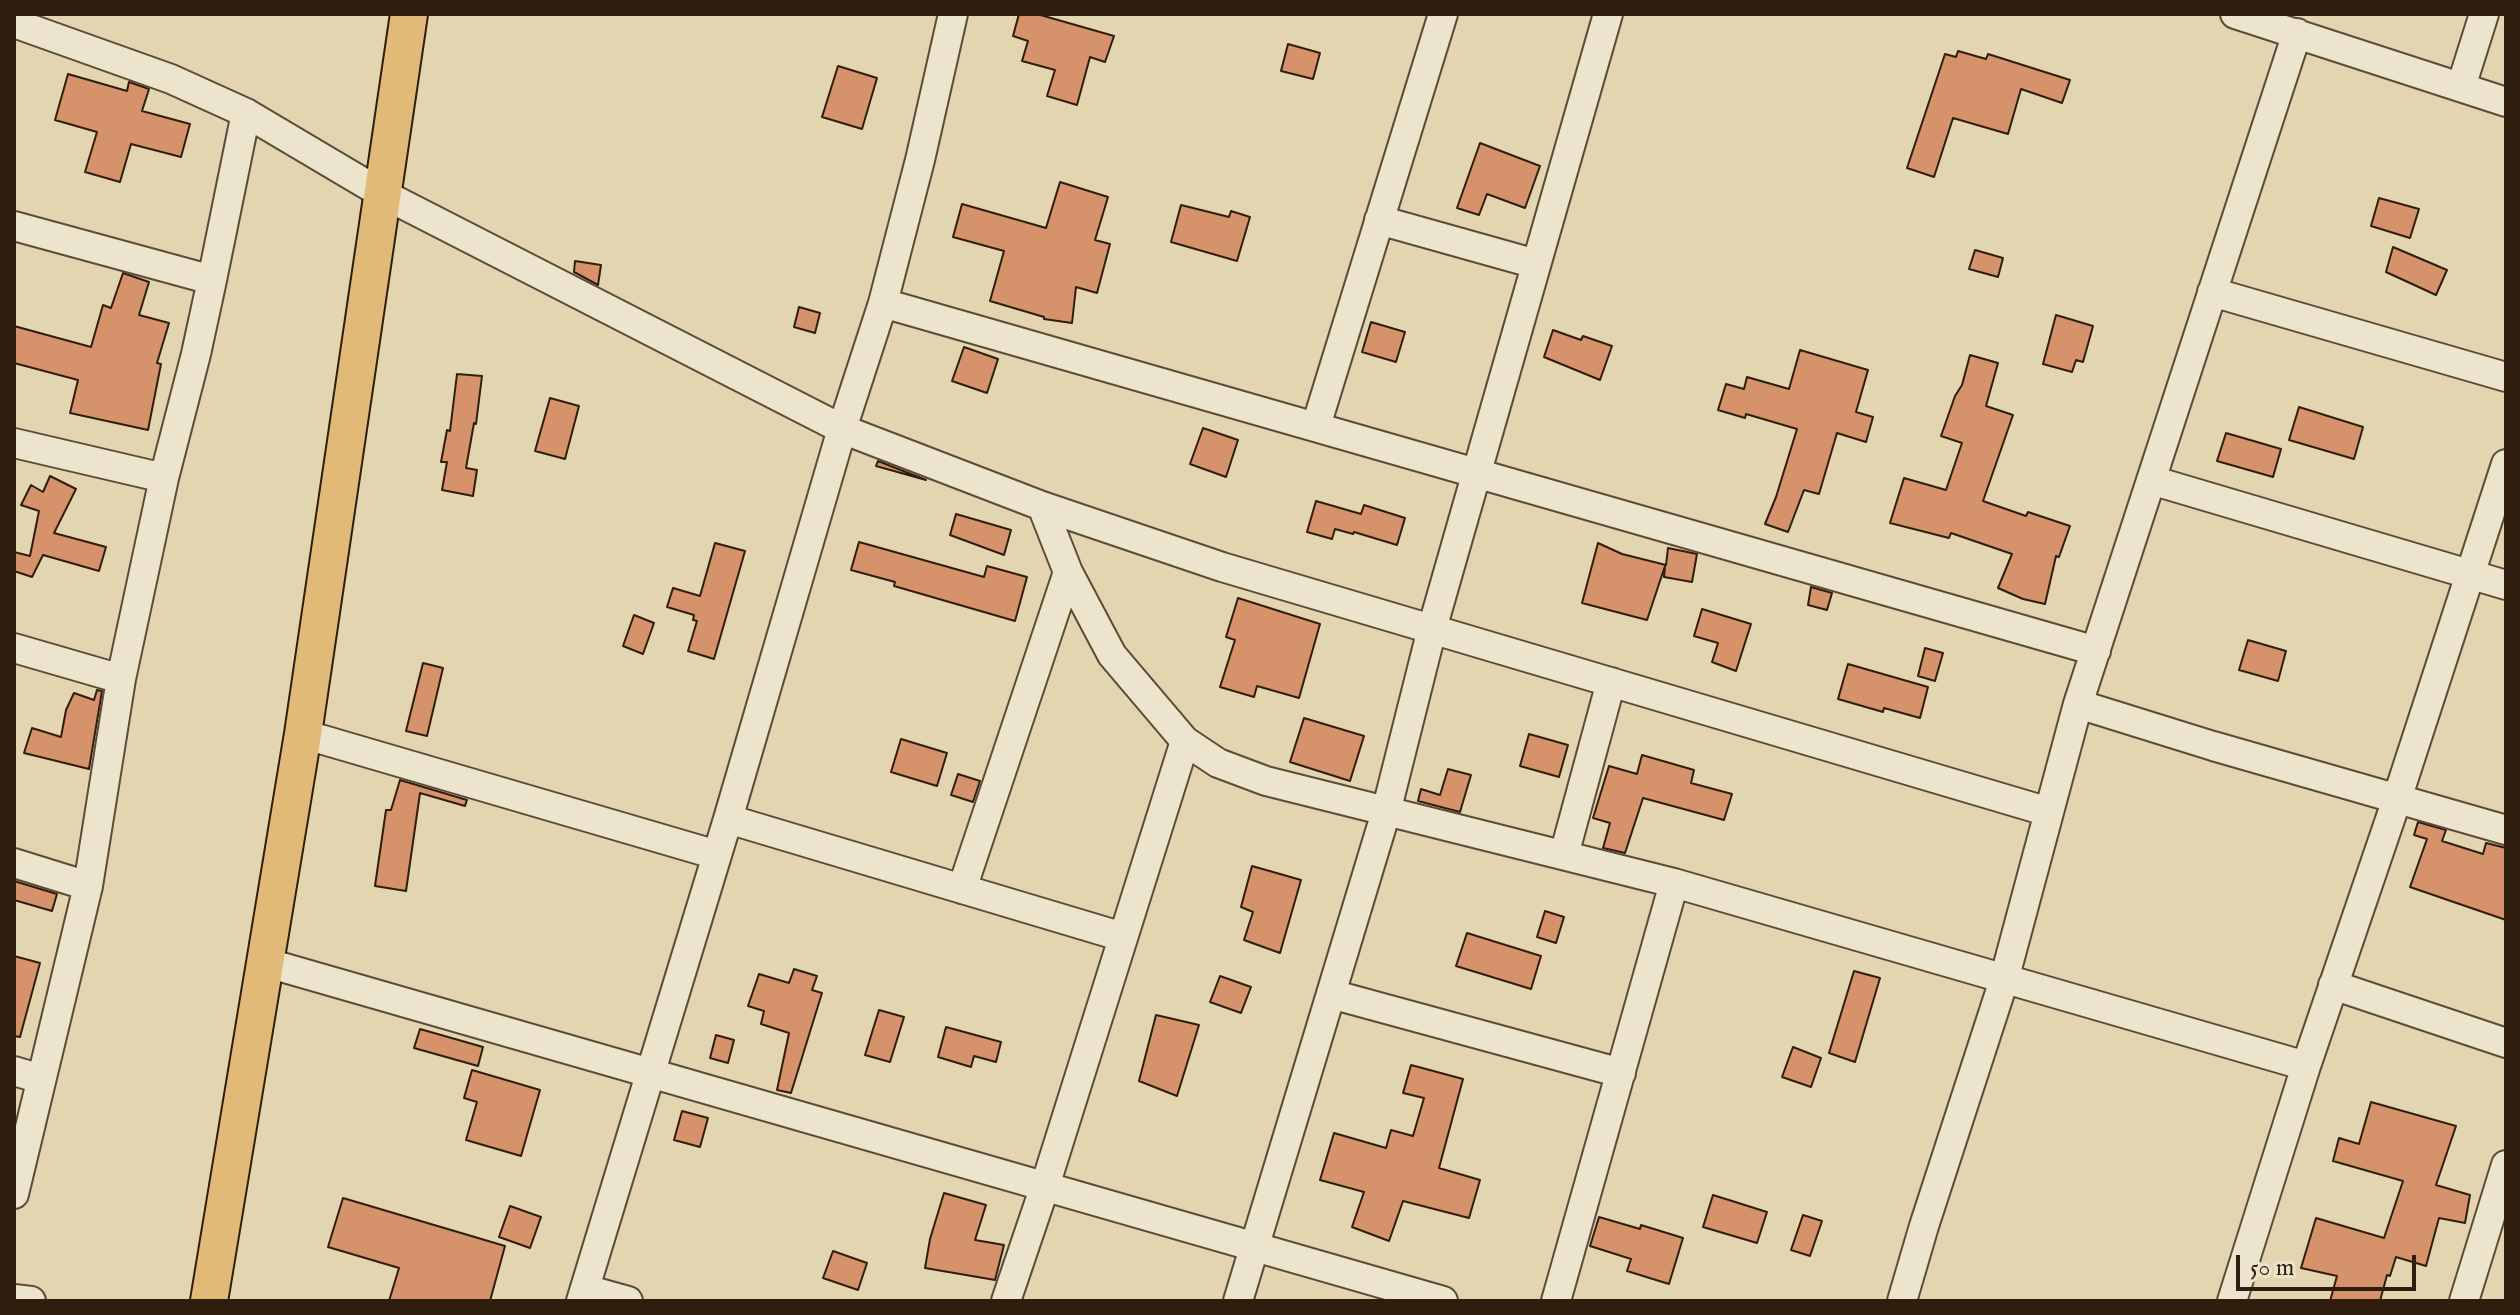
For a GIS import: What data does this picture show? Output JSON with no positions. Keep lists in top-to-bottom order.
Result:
{
  "scale_bar": "50 m"
}
